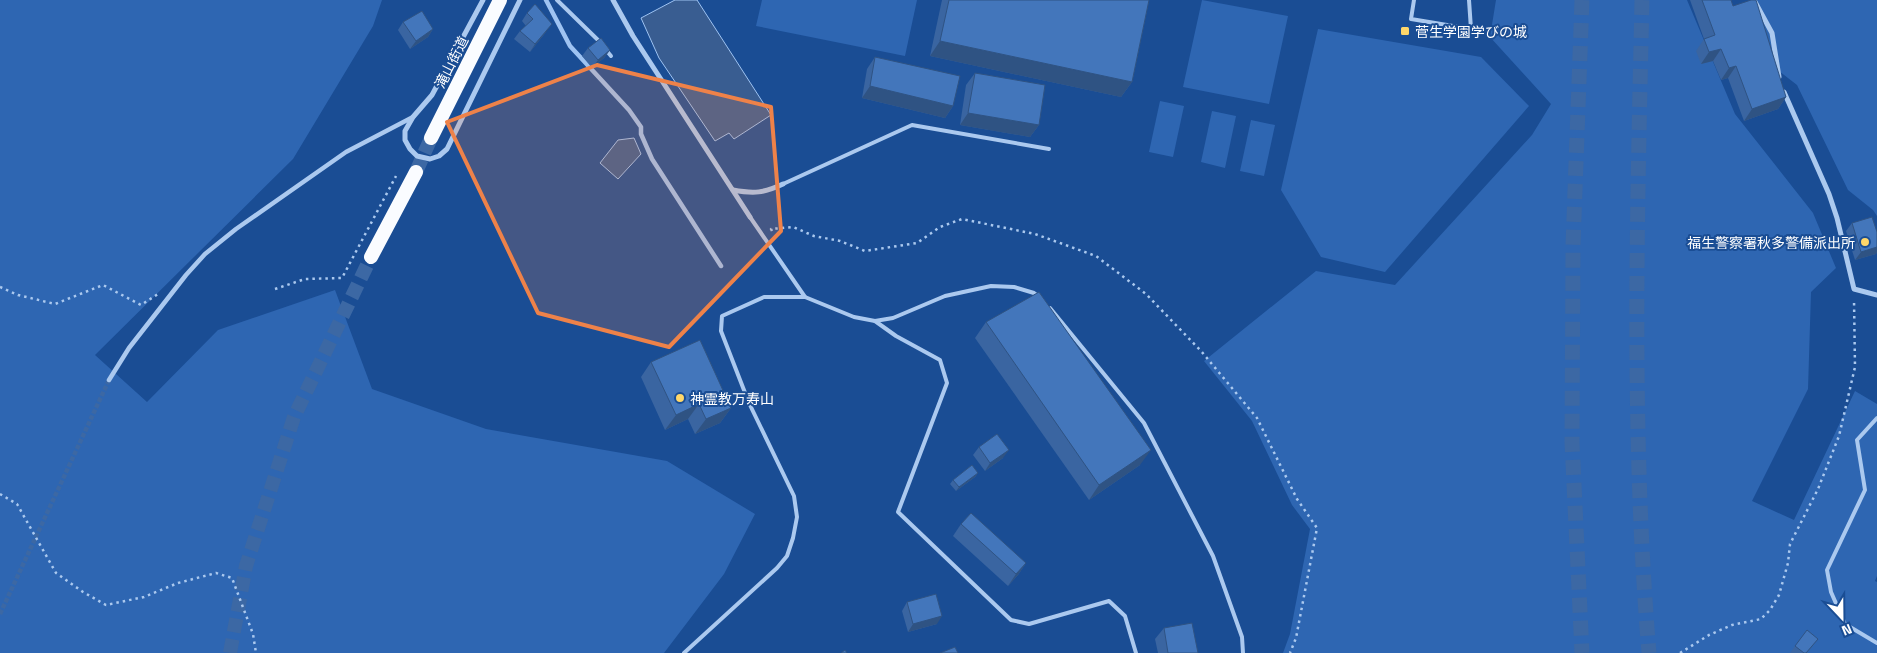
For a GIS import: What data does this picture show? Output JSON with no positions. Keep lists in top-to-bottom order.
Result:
{
  "streets": {
    "highway": ["滝山街道"]
  },
  "places": {
    "transit": ["菅生学園学びの城"],
    "other": ["福生警察署秋多警備派出所", "神霊教万寿山"]
  },
  "north": "bottom"
}
